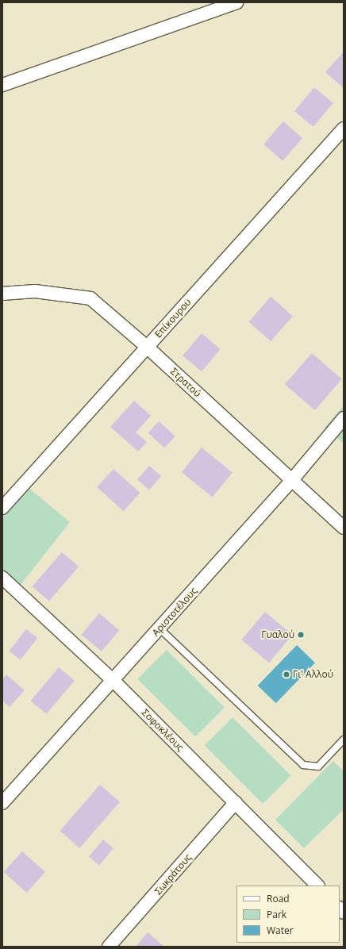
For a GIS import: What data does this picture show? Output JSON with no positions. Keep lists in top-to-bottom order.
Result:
{
  "streets": {
    "street": [
      "Επίκουρου",
      "Στρατού",
      "Αριστοτέλους",
      "Σοφοκλέους",
      "Σωκράτους"
    ]
  },
  "crossings": [
    ["Επίκουρου", "Στρατού"],
    ["Στρατού", "Αριστοτέλους"],
    ["Αριστοτέλους", "Σοφοκλέους"],
    ["Σοφοκλέους", "Σωκράτους"]
  ],
  "places": ["Γυαλού", "Γι' Αλλού"],
  "legend": ["Road", "Park", "Water"]
}
